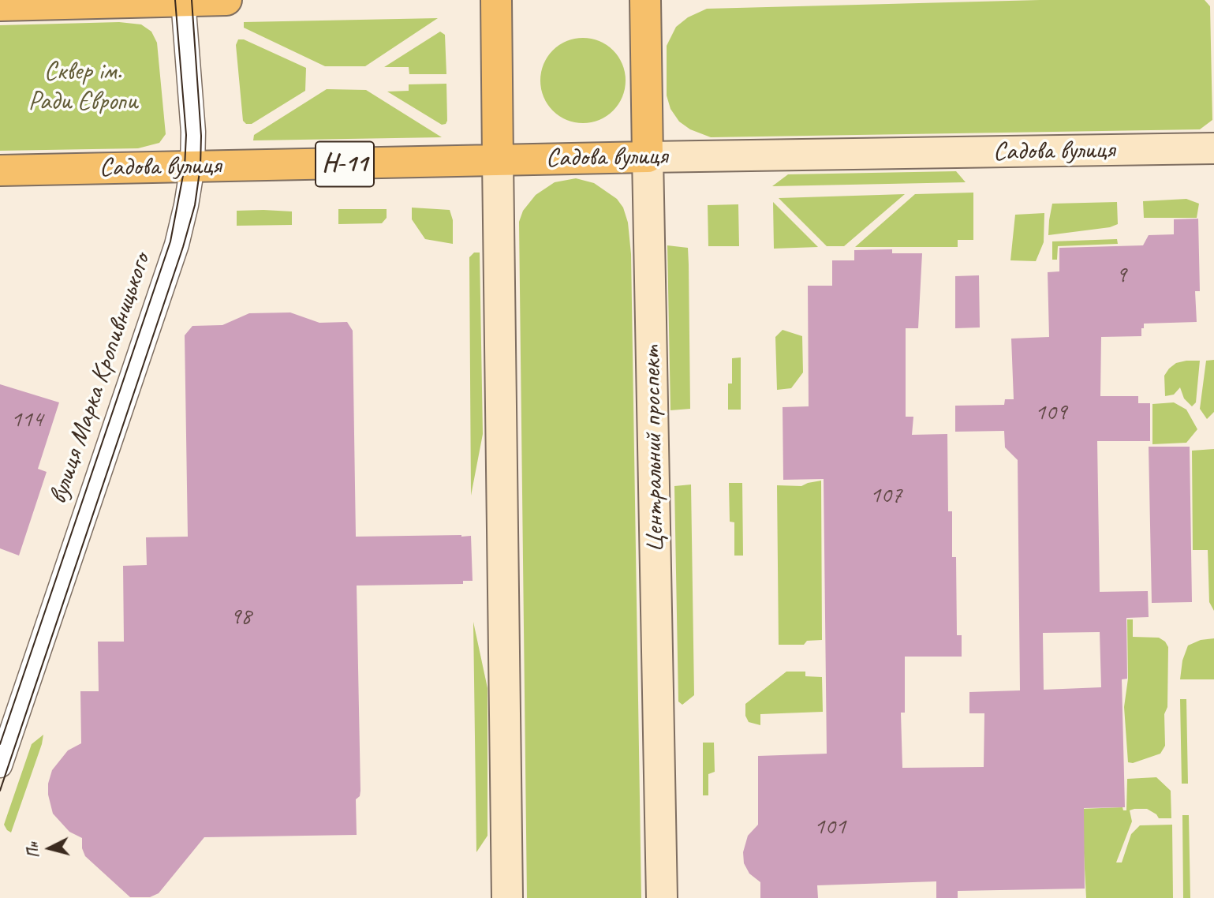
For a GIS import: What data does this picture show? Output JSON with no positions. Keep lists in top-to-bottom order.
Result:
{
  "streets": {
    "main road": ["Садова вулиця", "Н-11", "Центральний проспект"],
    "street": ["вулиця Марка Кропивницького"]
  },
  "crossings": [
    ["Садова вулиця", "вулиця Марка Кропивницького"],
    ["Садова вулиця", "Центральний проспект"]
  ],
  "parks": ["Сквер ім. Ради Європи"],
  "house_numbers": [
    "9",
    "109",
    "114",
    "107",
    "98",
    "101"
  ],
  "north": "left"
}
